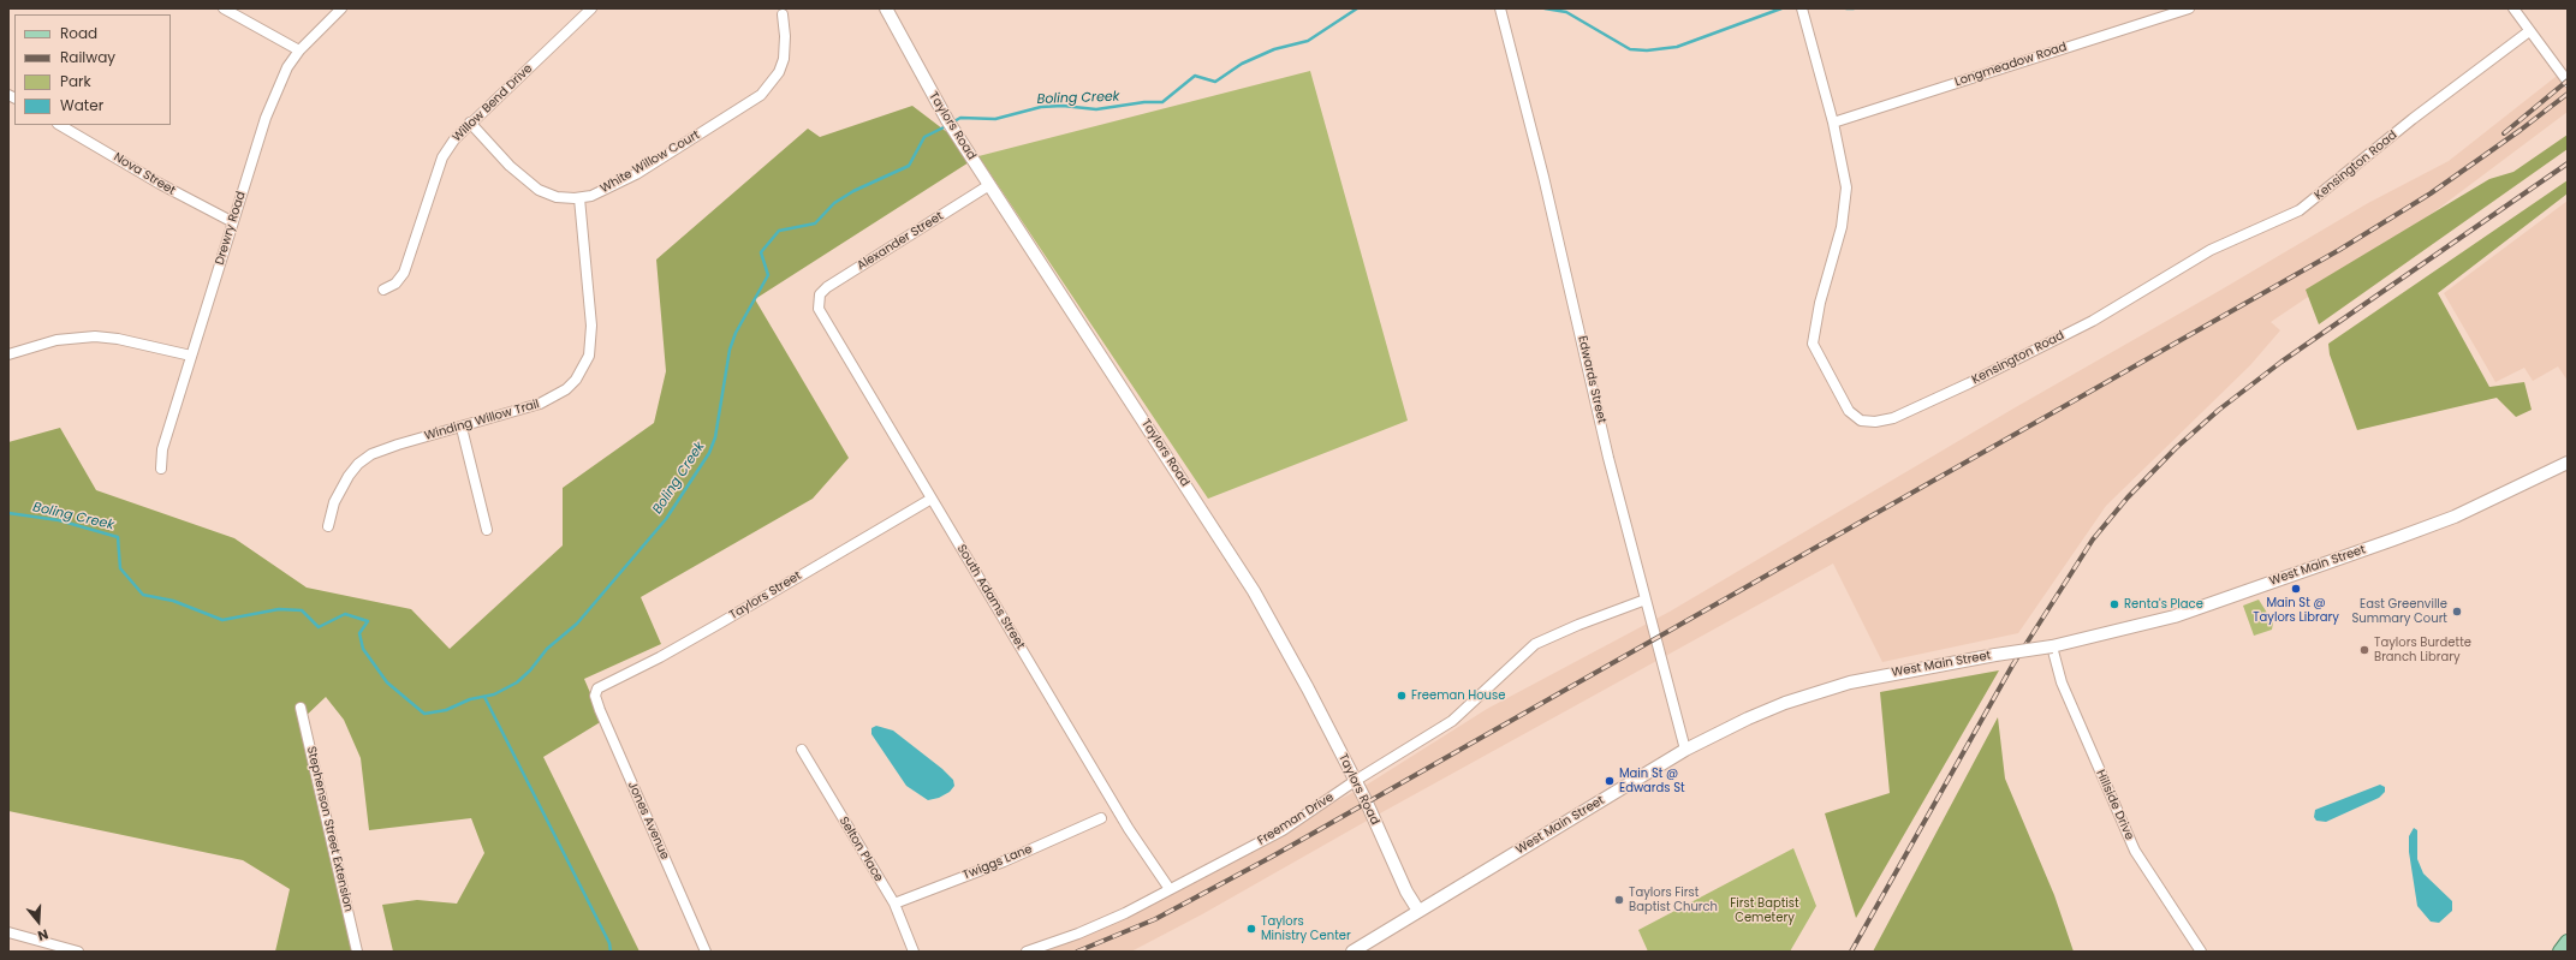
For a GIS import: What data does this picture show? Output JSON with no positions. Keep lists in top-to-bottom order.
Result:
{
  "streets": {
    "street": [
      "Longmeadow Road",
      "Willow Bend Drive",
      "Taylors Road",
      "White Willow Court",
      "Kensington Road",
      "Nova Street",
      "Drewry Road",
      "Alexander Street",
      "Edwards Street",
      "Winding Willow Trail",
      "West Main Street",
      "Taylors Street",
      "South Adams Street",
      "Hillside Drive",
      "Freeman Drive",
      "Jones Avenue",
      "Stephenson Street Extension",
      "Selton Place",
      "Twiggs Lane"
    ]
  },
  "crossings": [
    ["Longmeadow Road", "Kensington Road"],
    ["Willow Bend Drive", "White Willow Court"],
    ["Taylors Road", "Alexander Street"],
    ["Taylors Road", "West Main Street"],
    ["Taylors Road", "Freeman Drive"],
    ["White Willow Court", "Winding Willow Trail"],
    ["Nova Street", "Drewry Road"],
    ["Alexander Street", "South Adams Street"],
    ["Edwards Street", "West Main Street"],
    ["Edwards Street", "Freeman Drive"],
    ["West Main Street", "Hillside Drive"],
    ["Taylors Street", "South Adams Street"],
    ["Taylors Street", "Jones Avenue"],
    ["South Adams Street", "Freeman Drive"],
    ["Selton Place", "Twiggs Lane"]
  ],
  "water": ["Boling Creek"],
  "parks": ["First Baptist Cemetery"],
  "places": [
    "Main St @ Taylors Library",
    "Renta's Place",
    "East Greenville Summary Court",
    "Taylors Burdette Branch Library",
    "Freeman House",
    "Main St @ Edwards St",
    "Taylors First Baptist Church",
    "Taylors Ministry Center"
  ],
  "legend": [
    "Road",
    "Railway",
    "Park",
    "Water"
  ],
  "north": "bottom"
}
